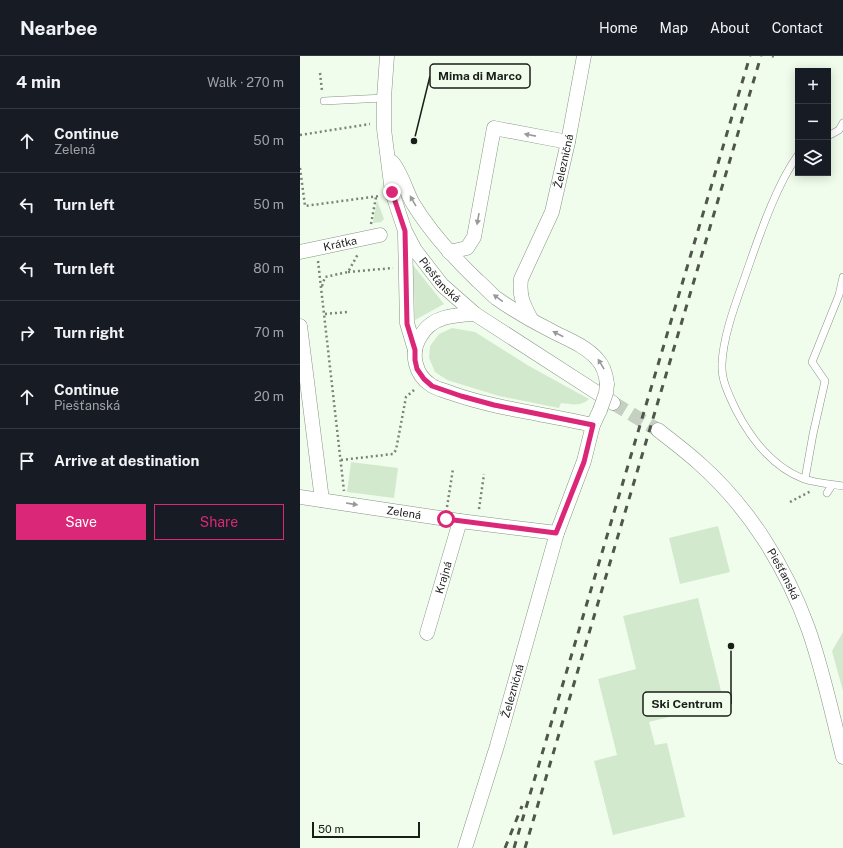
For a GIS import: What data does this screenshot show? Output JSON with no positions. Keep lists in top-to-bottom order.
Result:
{
  "streets": {
    "street": [
      "Železničná",
      "Krátka",
      "Piešťanská",
      "Zelená",
      "Krajná"
    ]
  },
  "crossings": [
    ["Železničná", "Zelená"],
    ["Zelená", "Krajná"]
  ],
  "one_way": ["Zelená"],
  "places": ["Mima di Marco", "Ski Centrum"],
  "scale_bar": "50 m",
  "page": {
    "header": "Nearbee",
    "nav": [
      "Home",
      "Map",
      "About",
      "Contact"
    ],
    "heading": ["4 min", "Walk · 270 m"],
    "map_buttons": ["+", "−"],
    "list": [
      ["Continue", "Zelená", "50 m"],
      ["Turn left", "50 m"],
      ["Turn left", "80 m"],
      ["Turn right", "70 m"],
      ["Continue", "Piešťanská", "20 m"],
      "Arrive at destination"
    ],
    "buttons": ["Save", "Share"],
    "scale": "50 m"
  }
}
